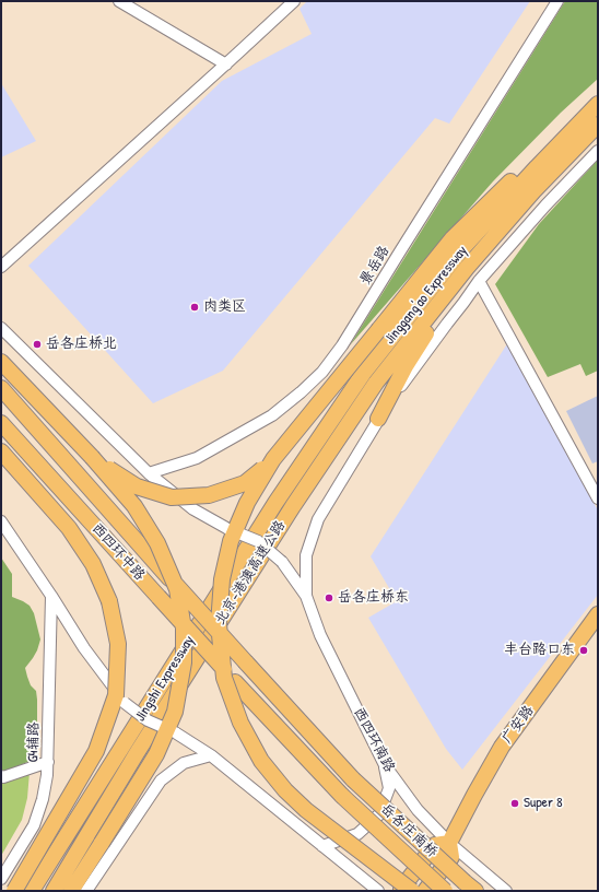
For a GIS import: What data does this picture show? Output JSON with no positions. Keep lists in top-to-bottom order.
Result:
{
  "streets": {
    "highway": [
      "Jinggang'ao Expressway",
      "西四环中路",
      "北京-港澳高速公路",
      "Jingshi Expressway",
      "广安路",
      "岳各庄南桥"
    ],
    "street": ["景岳路", "西四环南路", "G4辅路"]
  },
  "crossings": [
    ["景岳路", "西四环南路"],
    ["Jinggang'ao Expressway", "北京-港澳高速公路"],
    ["Jinggang'ao Expressway", "Jingshi Expressway"],
    ["西四环中路", "岳各庄南桥"],
    ["广安路", "西四环南路"]
  ],
  "places": [
    "肉类区",
    "岳各庄桥北",
    "岳各庄桥东",
    "丰台路口东",
    "Super 8"
  ]
}
